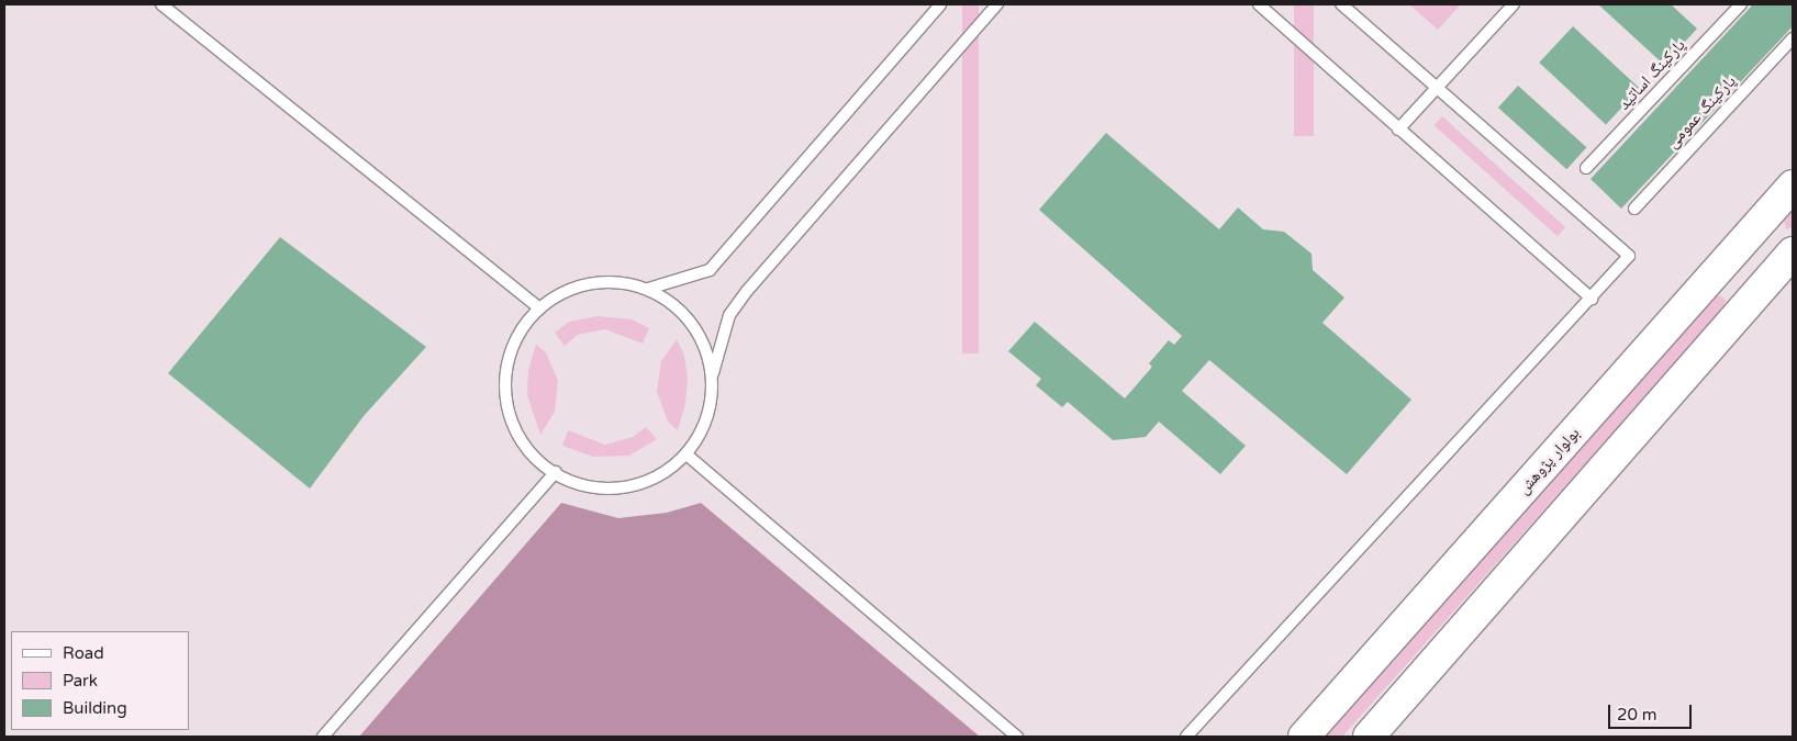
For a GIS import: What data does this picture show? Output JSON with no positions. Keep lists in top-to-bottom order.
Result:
{
  "streets": {
    "main road": ["بولوار پژوهش"],
    "lane": ["پارکینگ اساتید", "پارکینگ عمومی"]
  },
  "legend": ["Road", "Park", "Building"],
  "scale_bar": "20 m"
}
